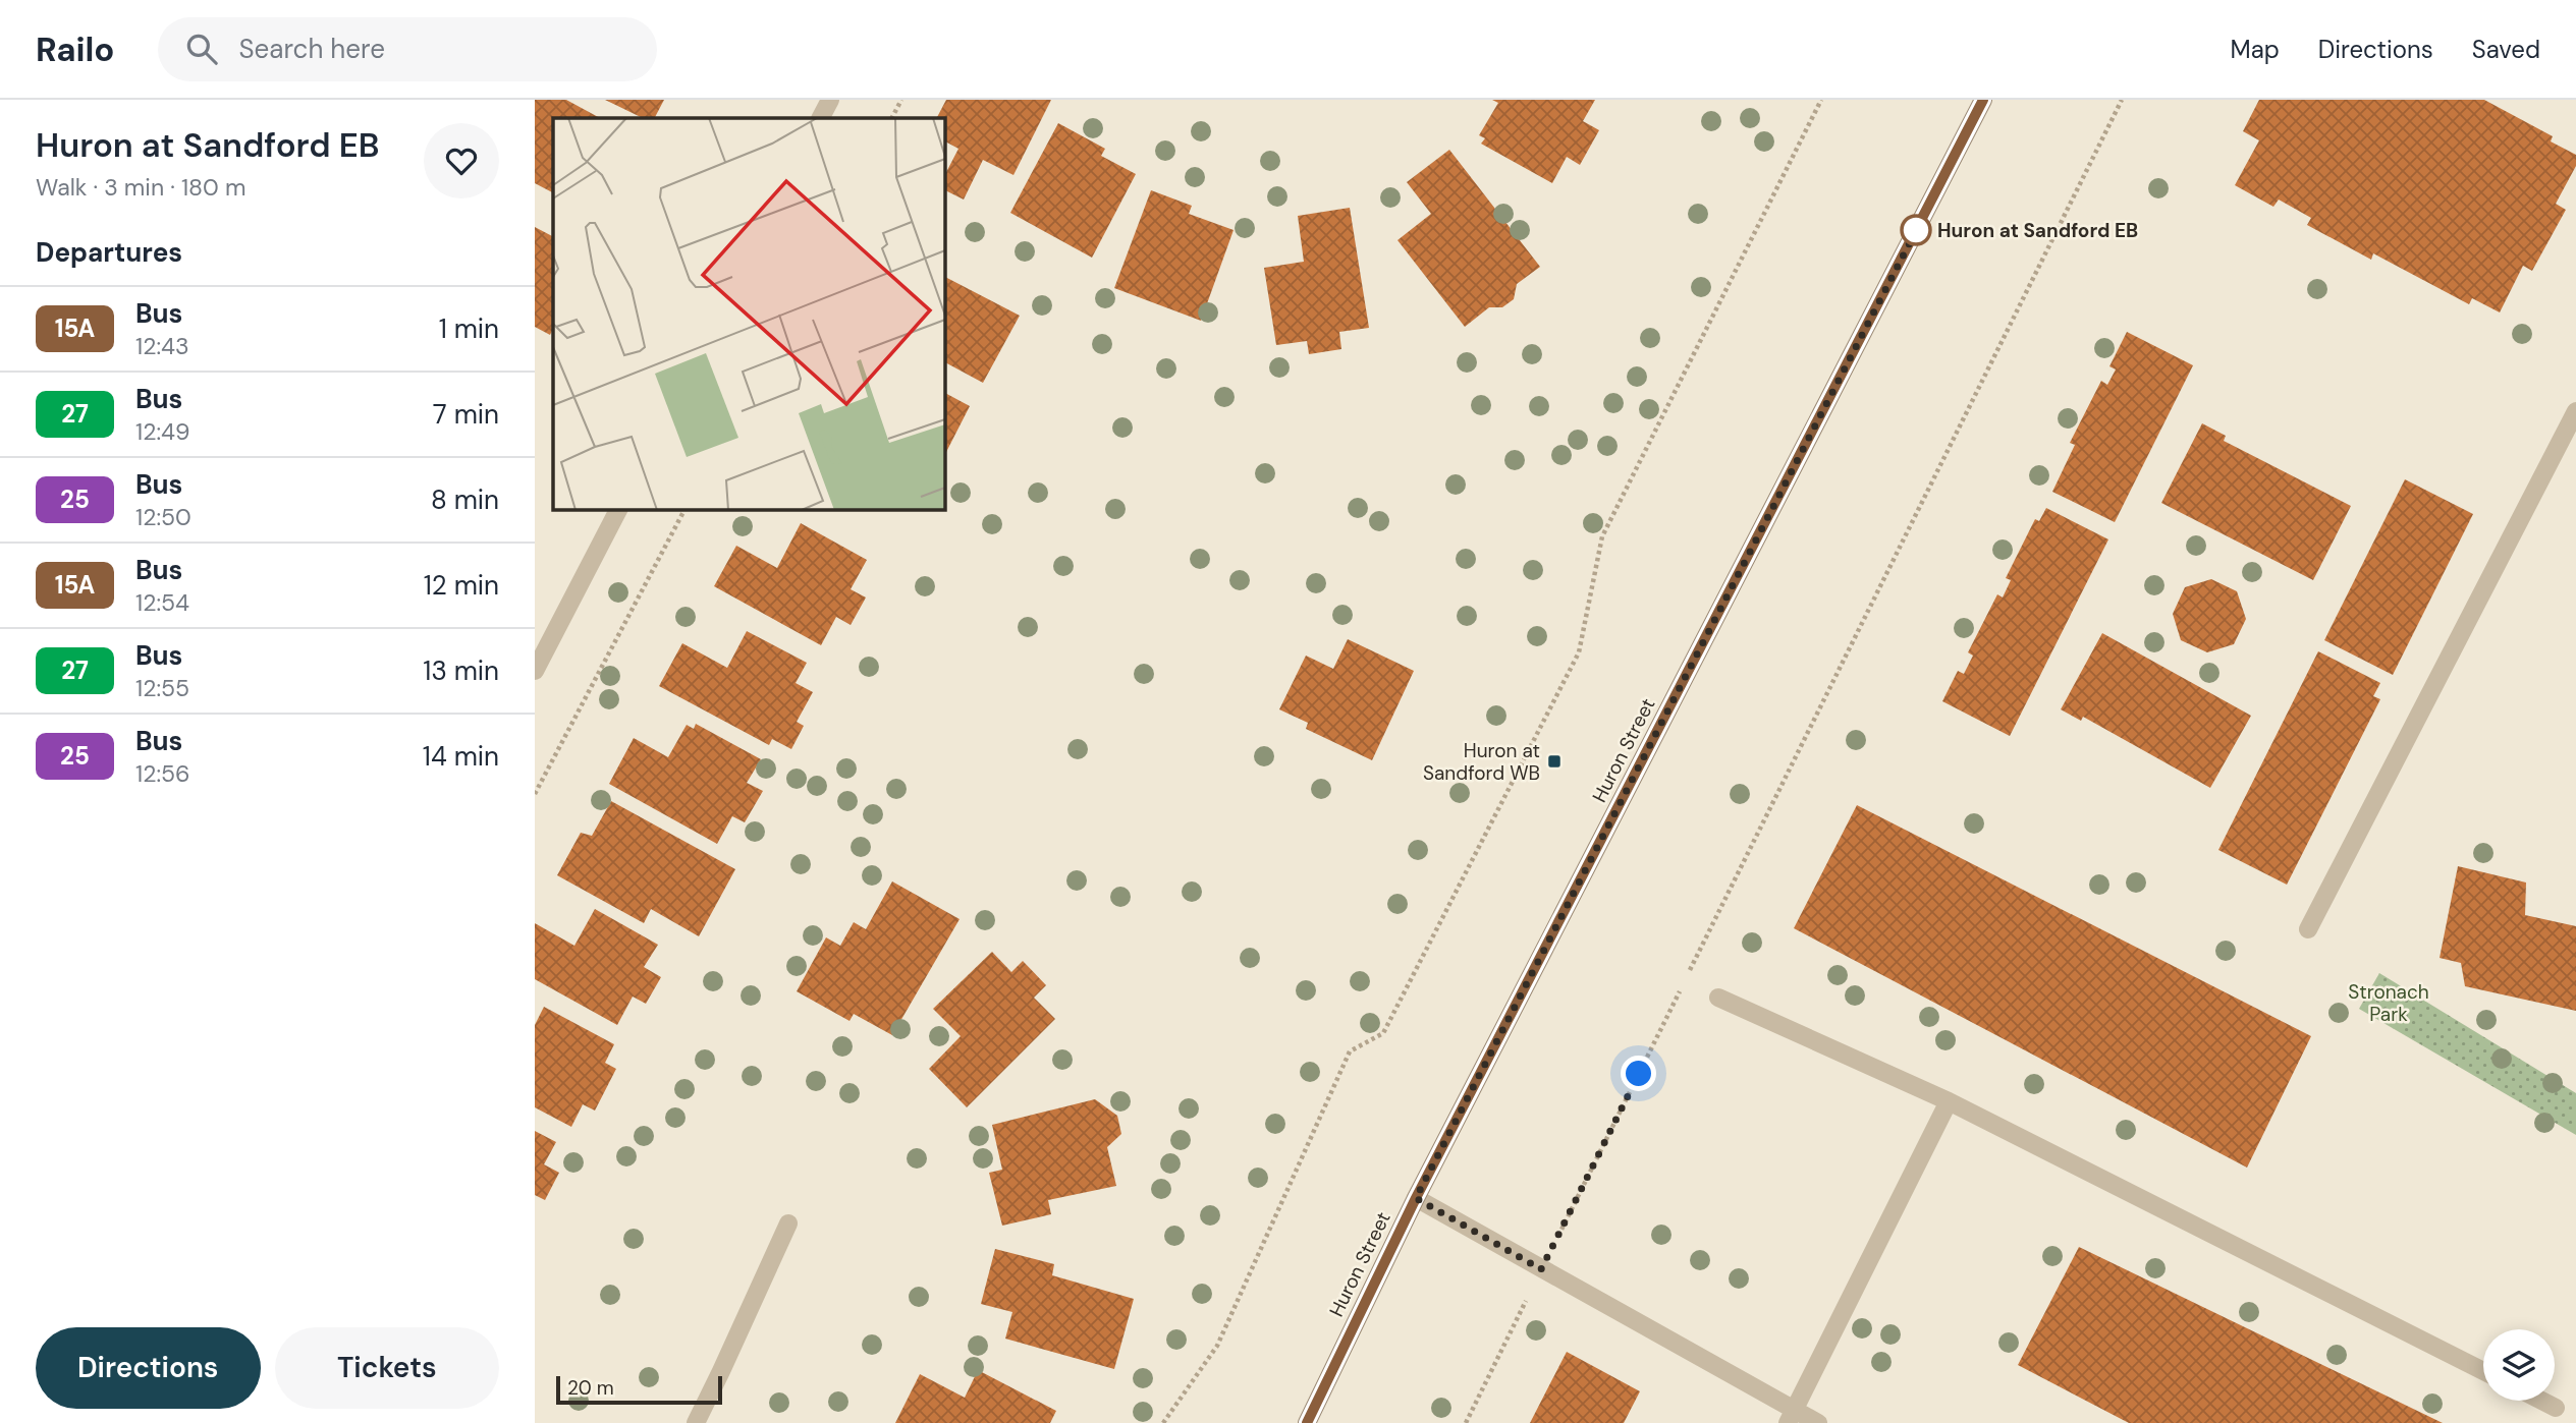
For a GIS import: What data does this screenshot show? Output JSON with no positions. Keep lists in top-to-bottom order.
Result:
{
  "streets": {
    "main road": ["Huron Street"]
  },
  "parks": ["Stronach Park"],
  "places": {
    "other": ["Huron at Sandford EB"],
    "transit": ["Huron at Sandford WB"]
  },
  "lines": ["bus line 15A"],
  "scale_bar": "20 m",
  "page": {
    "header": "Railo",
    "search": "Search here",
    "nav": ["Map", "Directions", "Saved"],
    "heading": [
      ["Huron at Sandford EB", "Walk · 3 min · 180 m"],
      "Departures"
    ],
    "list": [
      {
        "mark": "15A",
        "name": "Bus",
        "note": "12:43",
        "value": "1 min"
      },
      {
        "mark": "27",
        "name": "Bus",
        "note": "12:49",
        "value": "7 min"
      },
      {
        "mark": "25",
        "name": "Bus",
        "note": "12:50",
        "value": "8 min"
      },
      {
        "mark": "15A",
        "name": "Bus",
        "note": "12:54",
        "value": "12 min"
      },
      {
        "mark": "27",
        "name": "Bus",
        "note": "12:55",
        "value": "13 min"
      },
      {
        "mark": "25",
        "name": "Bus",
        "note": "12:56",
        "value": "14 min"
      }
    ],
    "buttons": ["Directions", "Tickets"],
    "scale": "20 m"
  }
}
